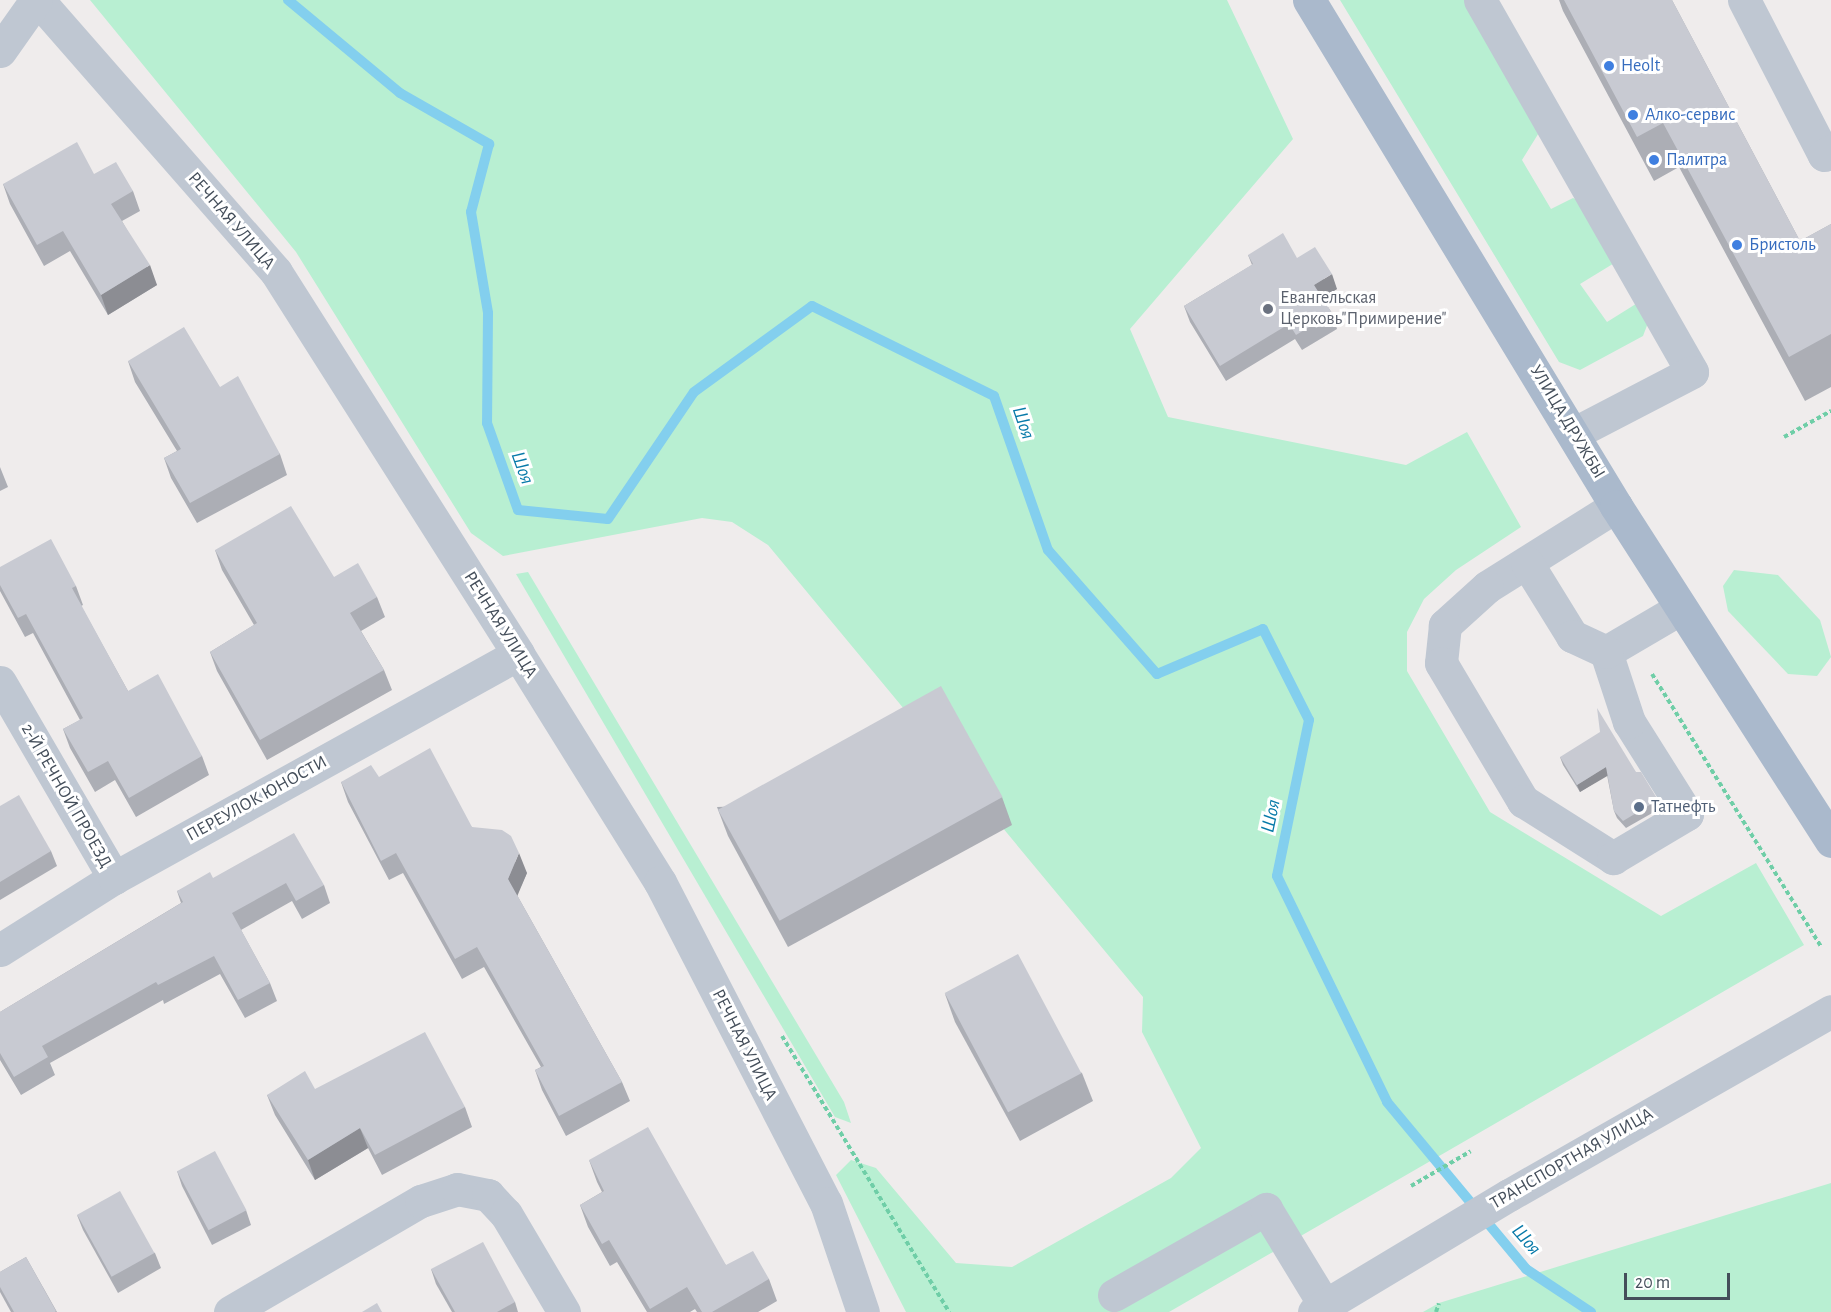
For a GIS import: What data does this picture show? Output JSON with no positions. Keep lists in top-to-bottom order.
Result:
{
  "streets": {
    "main road": ["УЛИЦА ДРУЖБЫ"],
    "street": [
      "РЕЧНАЯ УЛИЦА",
      "2-Й РЕЧНОЙ ПРОЕЗД",
      "ПЕРЕУЛОК ЮНОСТИ",
      "ТРАНСПОРТНАЯ УЛИЦА"
    ]
  },
  "crossings": [
    ["РЕЧНАЯ УЛИЦА", "ПЕРЕУЛОК ЮНОСТИ"],
    ["2-Й РЕЧНОЙ ПРОЕЗД", "ПЕРЕУЛОК ЮНОСТИ"]
  ],
  "water": ["Шоя"],
  "places": [
    "Heolt",
    "Алко-сервис",
    "Палитра",
    "Бристоль",
    "Евангельская Церковь\"Примирение\"",
    "Татнефть"
  ],
  "scale_bar": "20 m"
}
